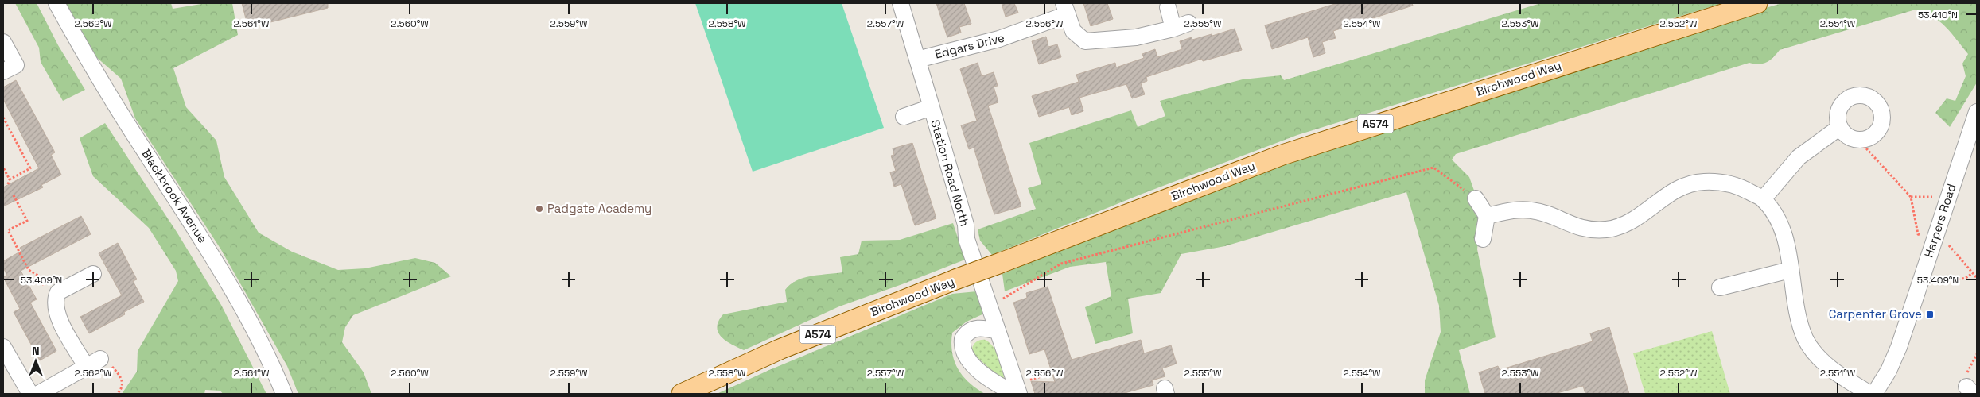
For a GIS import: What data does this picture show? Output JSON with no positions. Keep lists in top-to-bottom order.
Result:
{
  "streets": {
    "main road": ["Birchwood Way", "A574"],
    "street": [
      "Edgars Drive",
      "Station Road North",
      "Blackbrook Avenue",
      "Harpers Road"
    ]
  },
  "crossings": [
    ["Edgars Drive", "Station Road North"]
  ],
  "places": {
    "other": ["Padgate Academy"],
    "transit": ["Carpenter Grove"]
  },
  "north": "top",
  "coordinates": [
    "53.410°N",
    "2.562°W",
    "2.561°W",
    "2.560°W",
    "2.559°W",
    "2.558°W",
    "2.557°W",
    "2.556°W",
    "2.555°W",
    "2.554°W",
    "2.553°W",
    "2.552°W",
    "2.551°W",
    "53.409°N"
  ]
}
